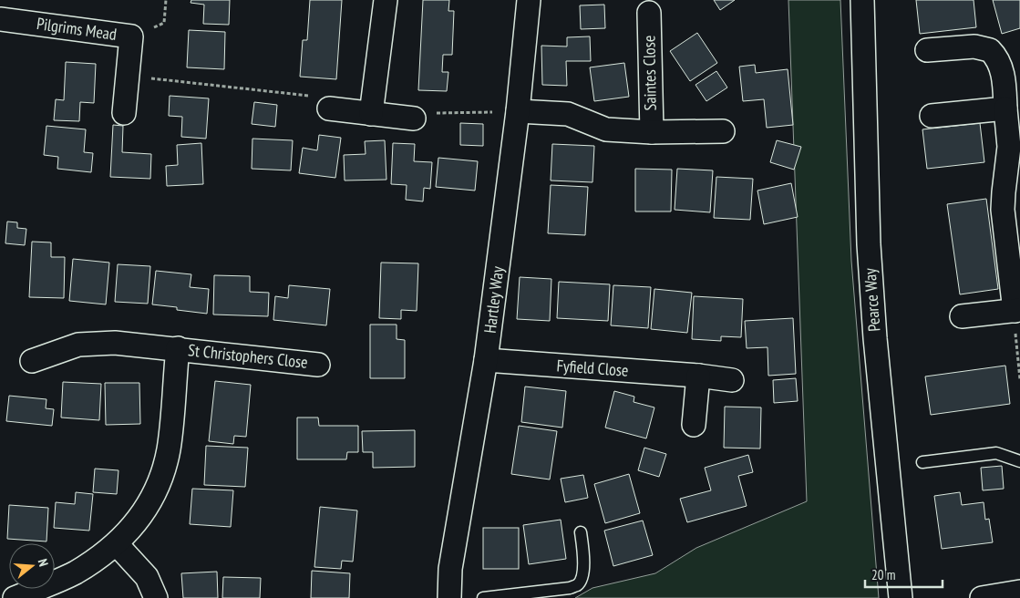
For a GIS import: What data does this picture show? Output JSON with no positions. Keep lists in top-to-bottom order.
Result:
{
  "streets": {
    "street": [
      "Pilgrims Mead",
      "Saintes Close",
      "Hartley Way",
      "Pearce Way",
      "St Christophers Close",
      "Fyfield Close"
    ]
  },
  "crossings": [
    ["Saintes Close", "Hartley Way"],
    ["Hartley Way", "Fyfield Close"]
  ],
  "scale_bar": "20 m",
  "north": "right"
}
